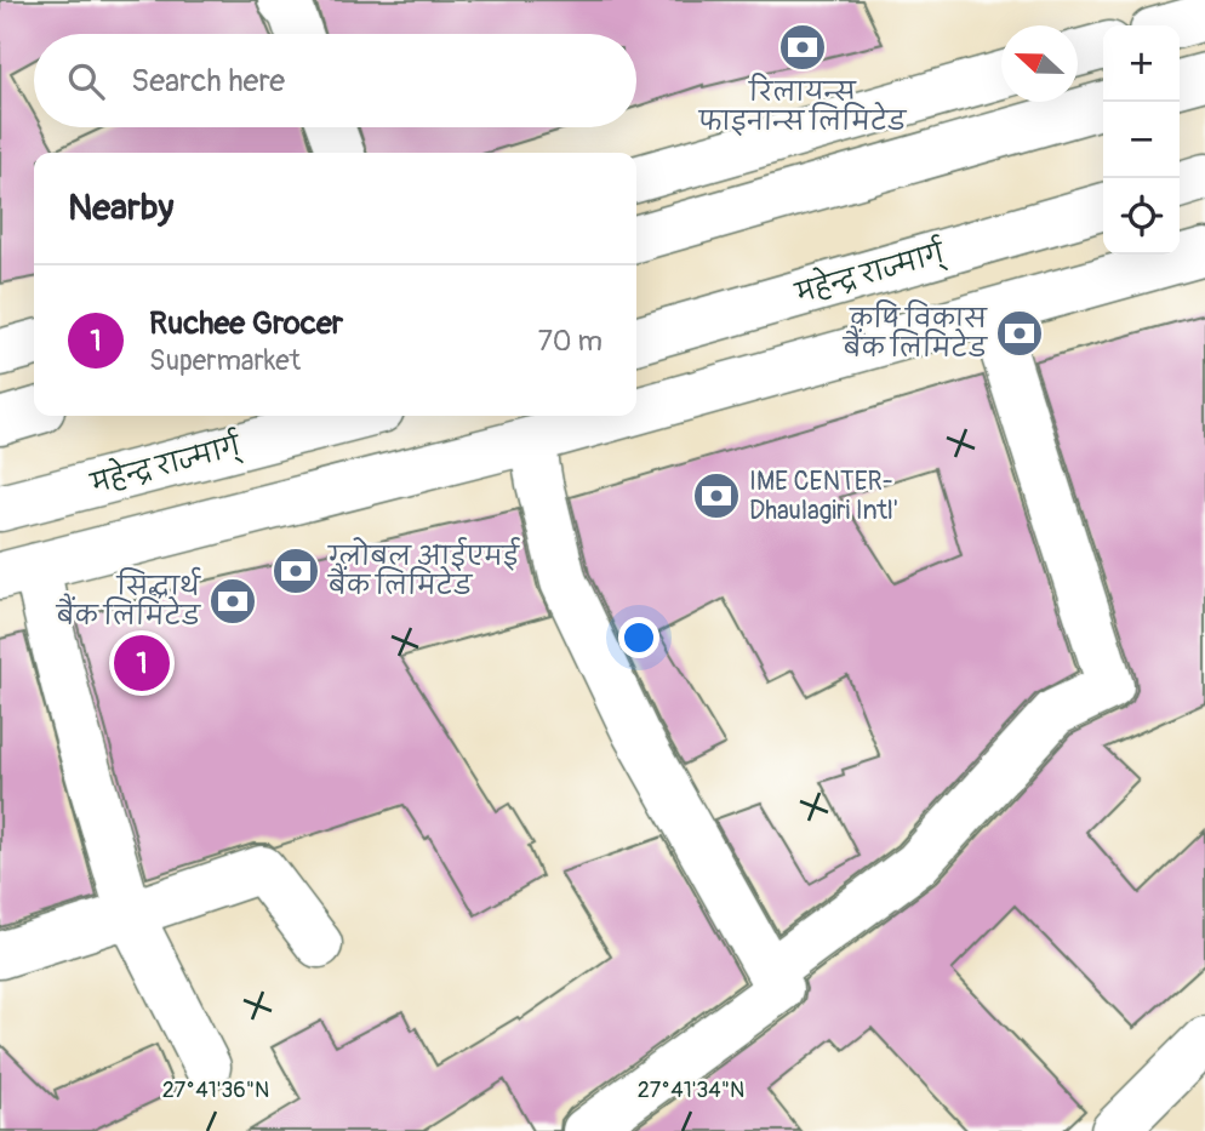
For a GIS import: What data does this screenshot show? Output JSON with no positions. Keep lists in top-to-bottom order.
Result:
{
  "streets": {
    "main road": ["महेन्द्र राज्मार्ग्"]
  },
  "places": {
    "bank": [
      "रिलायन्स फाइनान्स लिमिटेड",
      "कृषि विकास बैंक लिमिटेड",
      "IME CENTER- Dhaulagiri Intl'",
      "ग्लोबल आईएमई बैंक लिमिटेड",
      "सिद्धार्थ बैंक लिमिटेड"
    ]
  },
  "north": "left",
  "page": {
    "map_buttons": ["+", "−"],
    "search": "Search here",
    "heading": "Nearby",
    "list": [
      {
        "mark": "1",
        "name": "Ruchee Grocer",
        "note": "Supermarket",
        "value": "70 m"
      }
    ],
    "pins": "1"
  },
  "coordinates": ["27°41'36\"N", "27°41'34\"N"]
}
